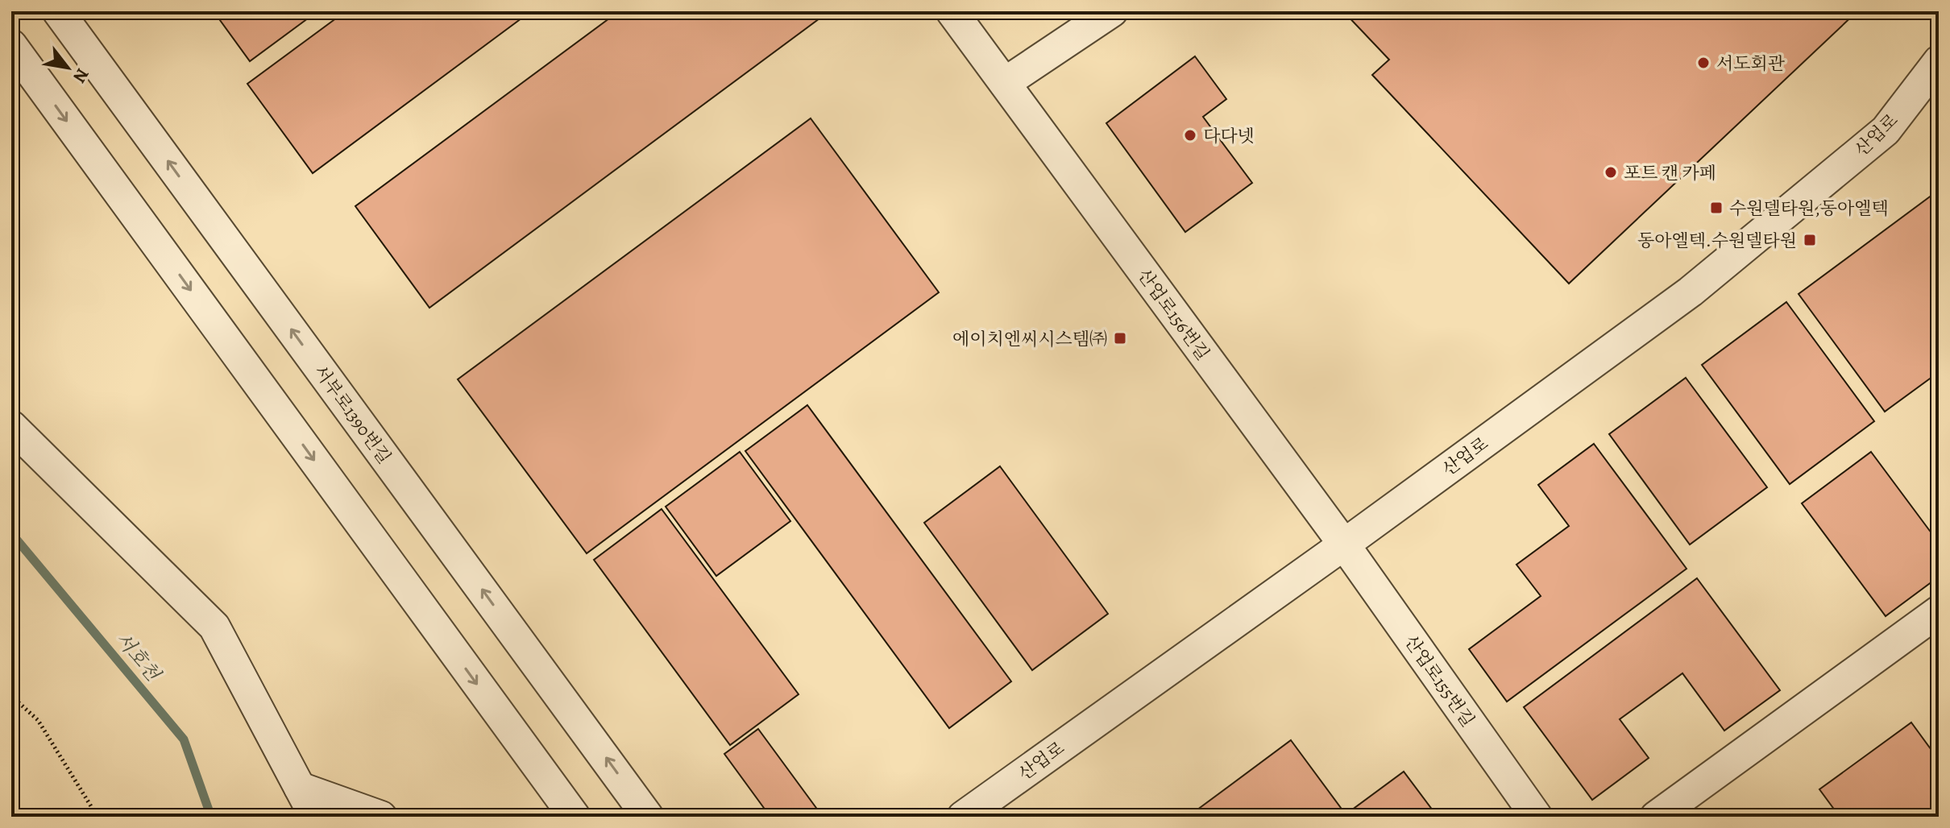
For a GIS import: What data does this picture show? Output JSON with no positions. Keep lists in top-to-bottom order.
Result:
{
  "streets": {
    "street": [
      "산업로",
      "산업로156번길",
      "서부로1390번길",
      "산업로155번길"
    ]
  },
  "crossings": [
    ["산업로", "산업로156번길"],
    ["산업로", "산업로155번길"],
    ["산업로156번길", "산업로155번길"]
  ],
  "water": ["서호천"],
  "places": {
    "other": ["서도회관", "다다넷", "포트 캔 카페"],
    "transit": ["수원델타원,동아엘텍", "동아엘텍.수원델타원", "에이치엔씨시스템㈜"]
  },
  "north": "bottom right"
}
